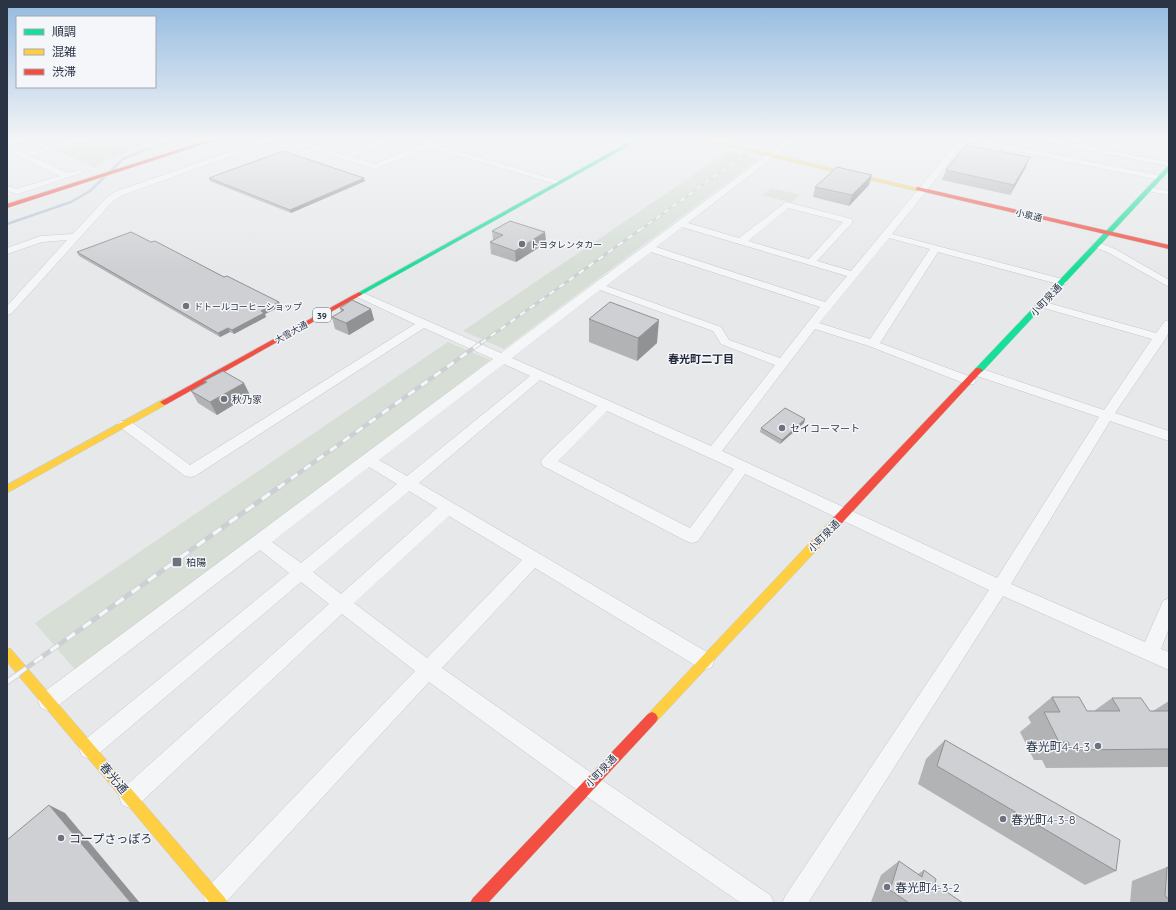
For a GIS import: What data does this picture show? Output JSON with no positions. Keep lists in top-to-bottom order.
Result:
{
  "streets": {
    "main road": [
      "小泉通",
      "小町泉通",
      "39",
      "大雪大通",
      "春光通"
    ]
  },
  "crossings": [
    ["小泉通", "小町泉通"]
  ],
  "districts": ["春光町二丁目"],
  "places": {
    "other": [
      "トヨタレンタカー",
      "ドトールコーヒーショップ",
      "秋乃家",
      "セイコーマート",
      "春光町4-4-3",
      "春光町4-3-8",
      "コープさっぽろ",
      "春光町4-3-2"
    ],
    "transit": ["柏陽"]
  },
  "legend": ["順調", "混雑", "渋滞"]
}
